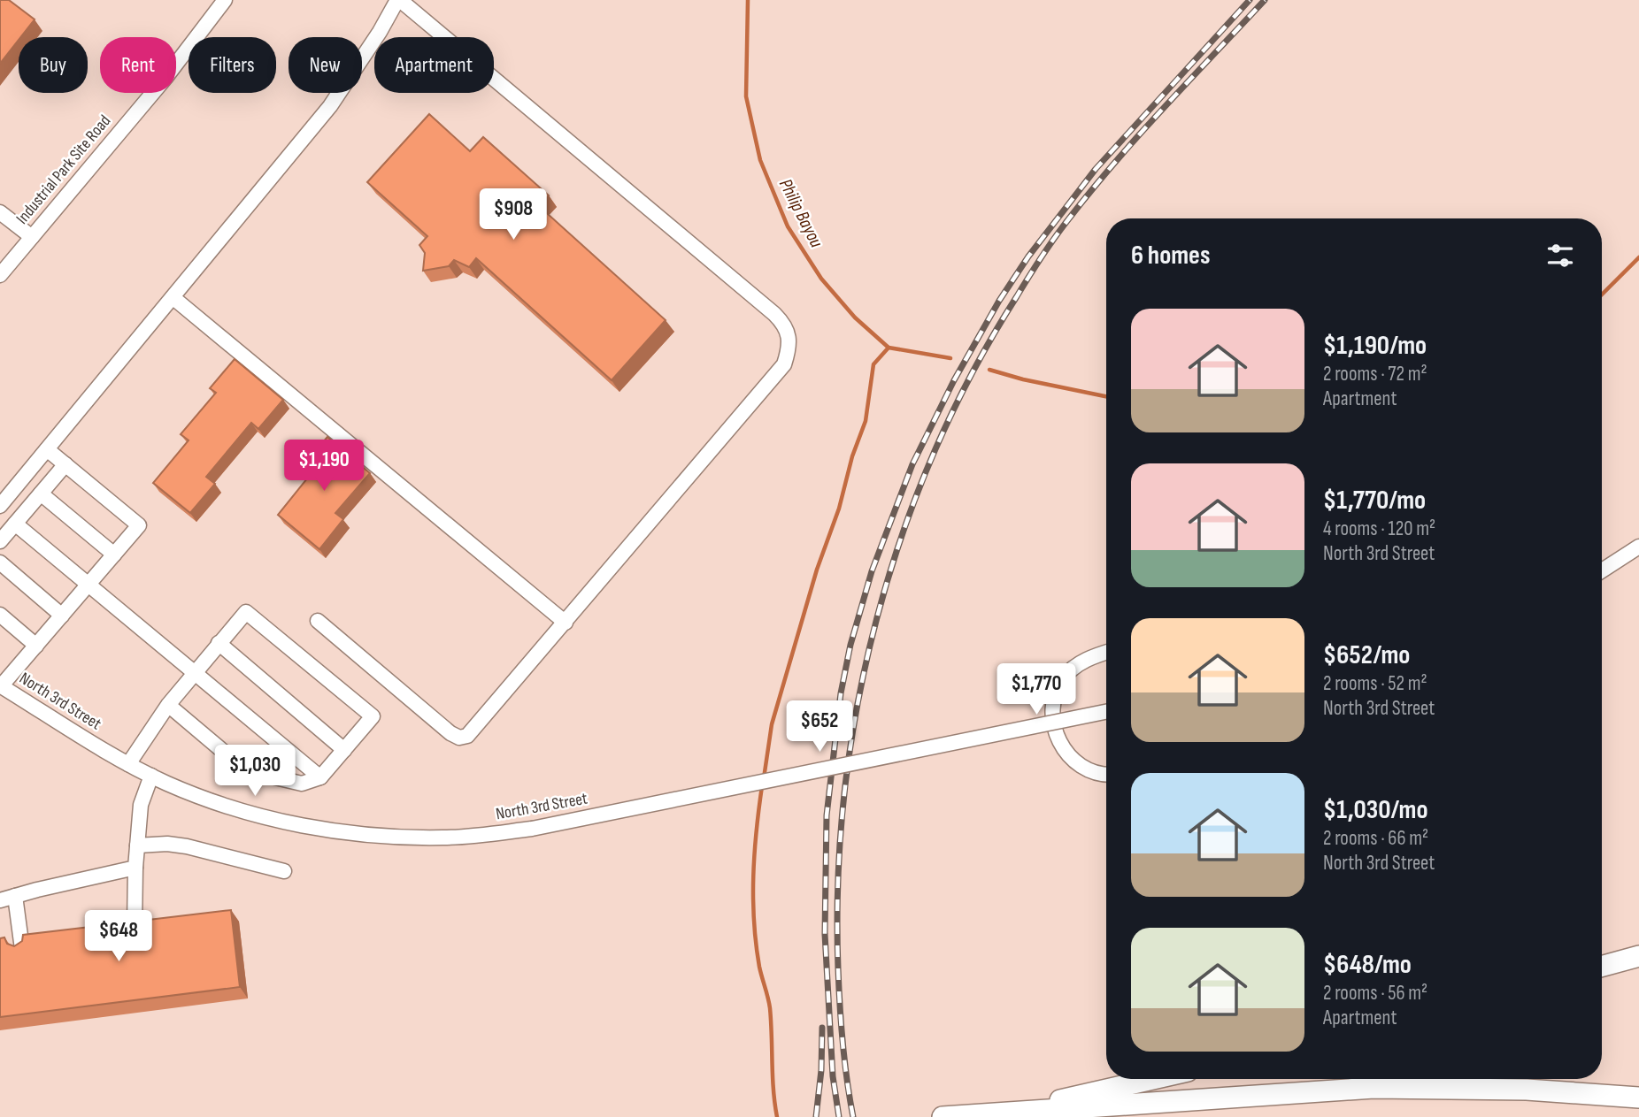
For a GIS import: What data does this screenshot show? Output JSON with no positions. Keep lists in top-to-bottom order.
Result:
{
  "streets": {
    "street": ["Industrial Park Site Road", "North 3rd Street"]
  },
  "water": ["Philip Bayou"],
  "page": {
    "chip": [
      "Buy",
      "Rent",
      "Filters",
      "New",
      "Apartment"
    ],
    "price": [
      "$908",
      "$1,190",
      "$1,770",
      "$652",
      "$1,030",
      "$648"
    ],
    "heading": "6 homes",
    "list": [
      {
        "name": "$1,190/mo",
        "note": "2 rooms · 72 m² · Apartment"
      },
      {
        "name": "$1,770/mo",
        "note": "4 rooms · 120 m² · North 3rd Street"
      },
      {
        "name": "$652/mo",
        "note": "2 rooms · 52 m² · North 3rd Street"
      },
      {
        "name": "$1,030/mo",
        "note": "2 rooms · 66 m² · North 3rd Street"
      },
      {
        "name": "$648/mo",
        "note": "2 rooms · 56 m² · Apartment"
      }
    ]
  }
}
